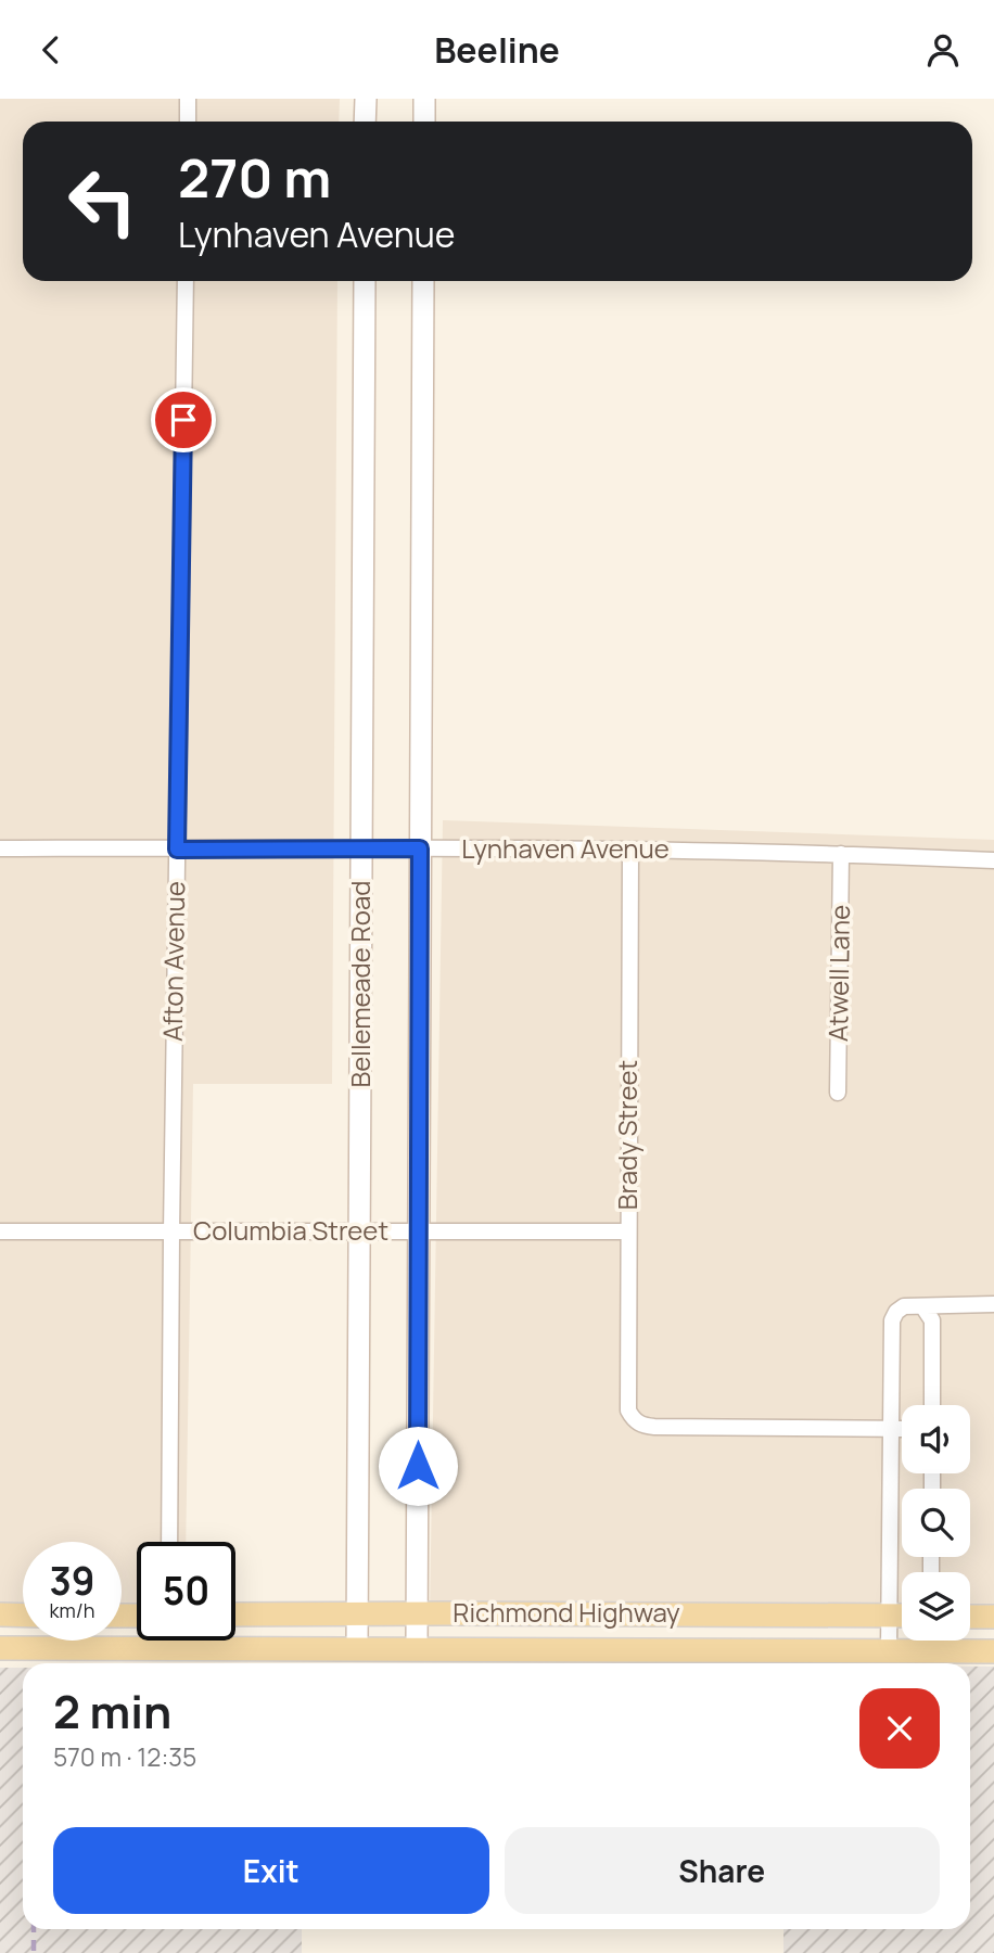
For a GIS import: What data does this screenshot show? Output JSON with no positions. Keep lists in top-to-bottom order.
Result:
{
  "streets": {
    "main road": ["Bellemeade Road", "Richmond Highway"],
    "street": [
      "Lynhaven Avenue",
      "Afton Avenue",
      "Atwell Lane",
      "Brady Street",
      "Columbia Street"
    ]
  },
  "crossings": [
    ["Lynhaven Avenue", "Afton Avenue"],
    ["Lynhaven Avenue", "Atwell Lane"],
    ["Lynhaven Avenue", "Bellemeade Road"],
    ["Lynhaven Avenue", "Brady Street"],
    ["Afton Avenue", "Columbia Street"],
    ["Bellemeade Road", "Columbia Street"],
    ["Bellemeade Road", "Richmond Highway"],
    ["Brady Street", "Columbia Street"]
  ],
  "page": {
    "header": "Beeline",
    "turn": ["270 m", "Lynhaven Avenue"],
    "speed": "39 km/h",
    "limit": "50",
    "heading": ["2 min", "570 m · 12:35"],
    "buttons": ["Exit", "Share"]
  }
}
